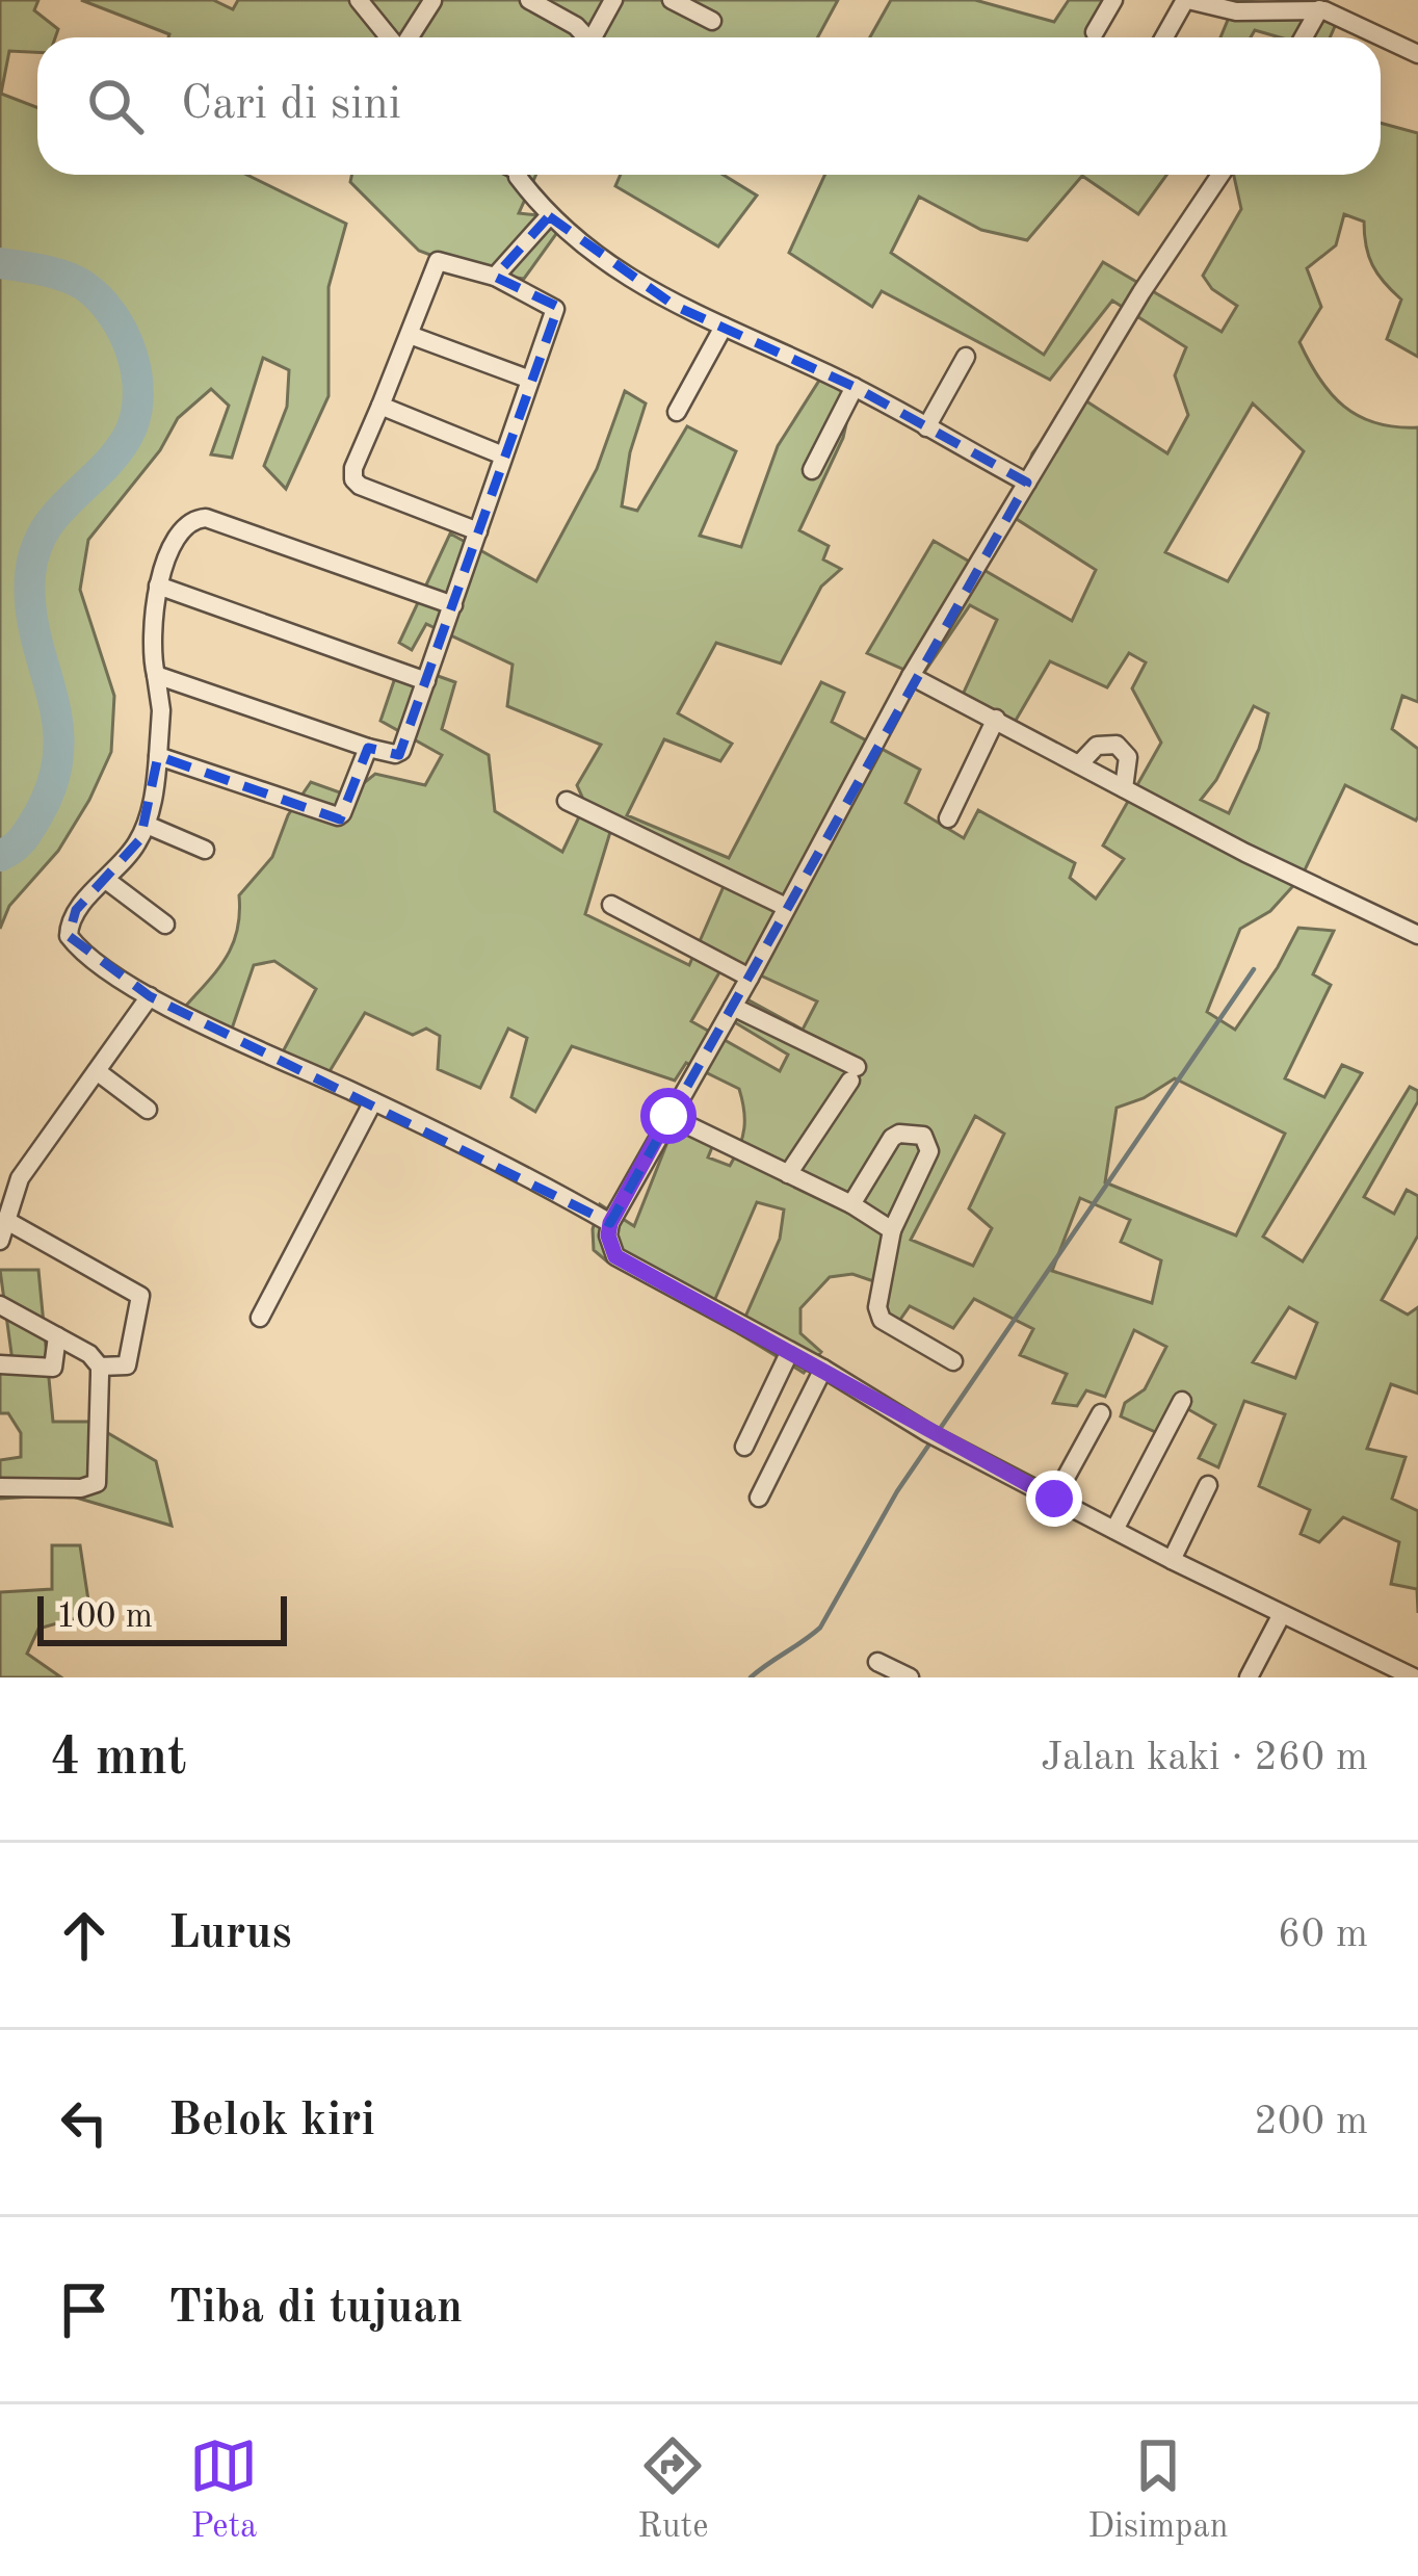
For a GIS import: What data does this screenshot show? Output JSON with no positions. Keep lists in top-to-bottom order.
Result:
{
  "scale_bar": "100 m",
  "page": {
    "search": "Cari di sini",
    "scale": "100 m",
    "heading": ["4 mnt", "Jalan kaki · 260 m"],
    "list": [
      ["Lurus", "60 m"],
      ["Belok kiri", "200 m"],
      "Tiba di tujuan"
    ],
    "nav": ["Peta", "Rute", "Disimpan"]
  }
}
